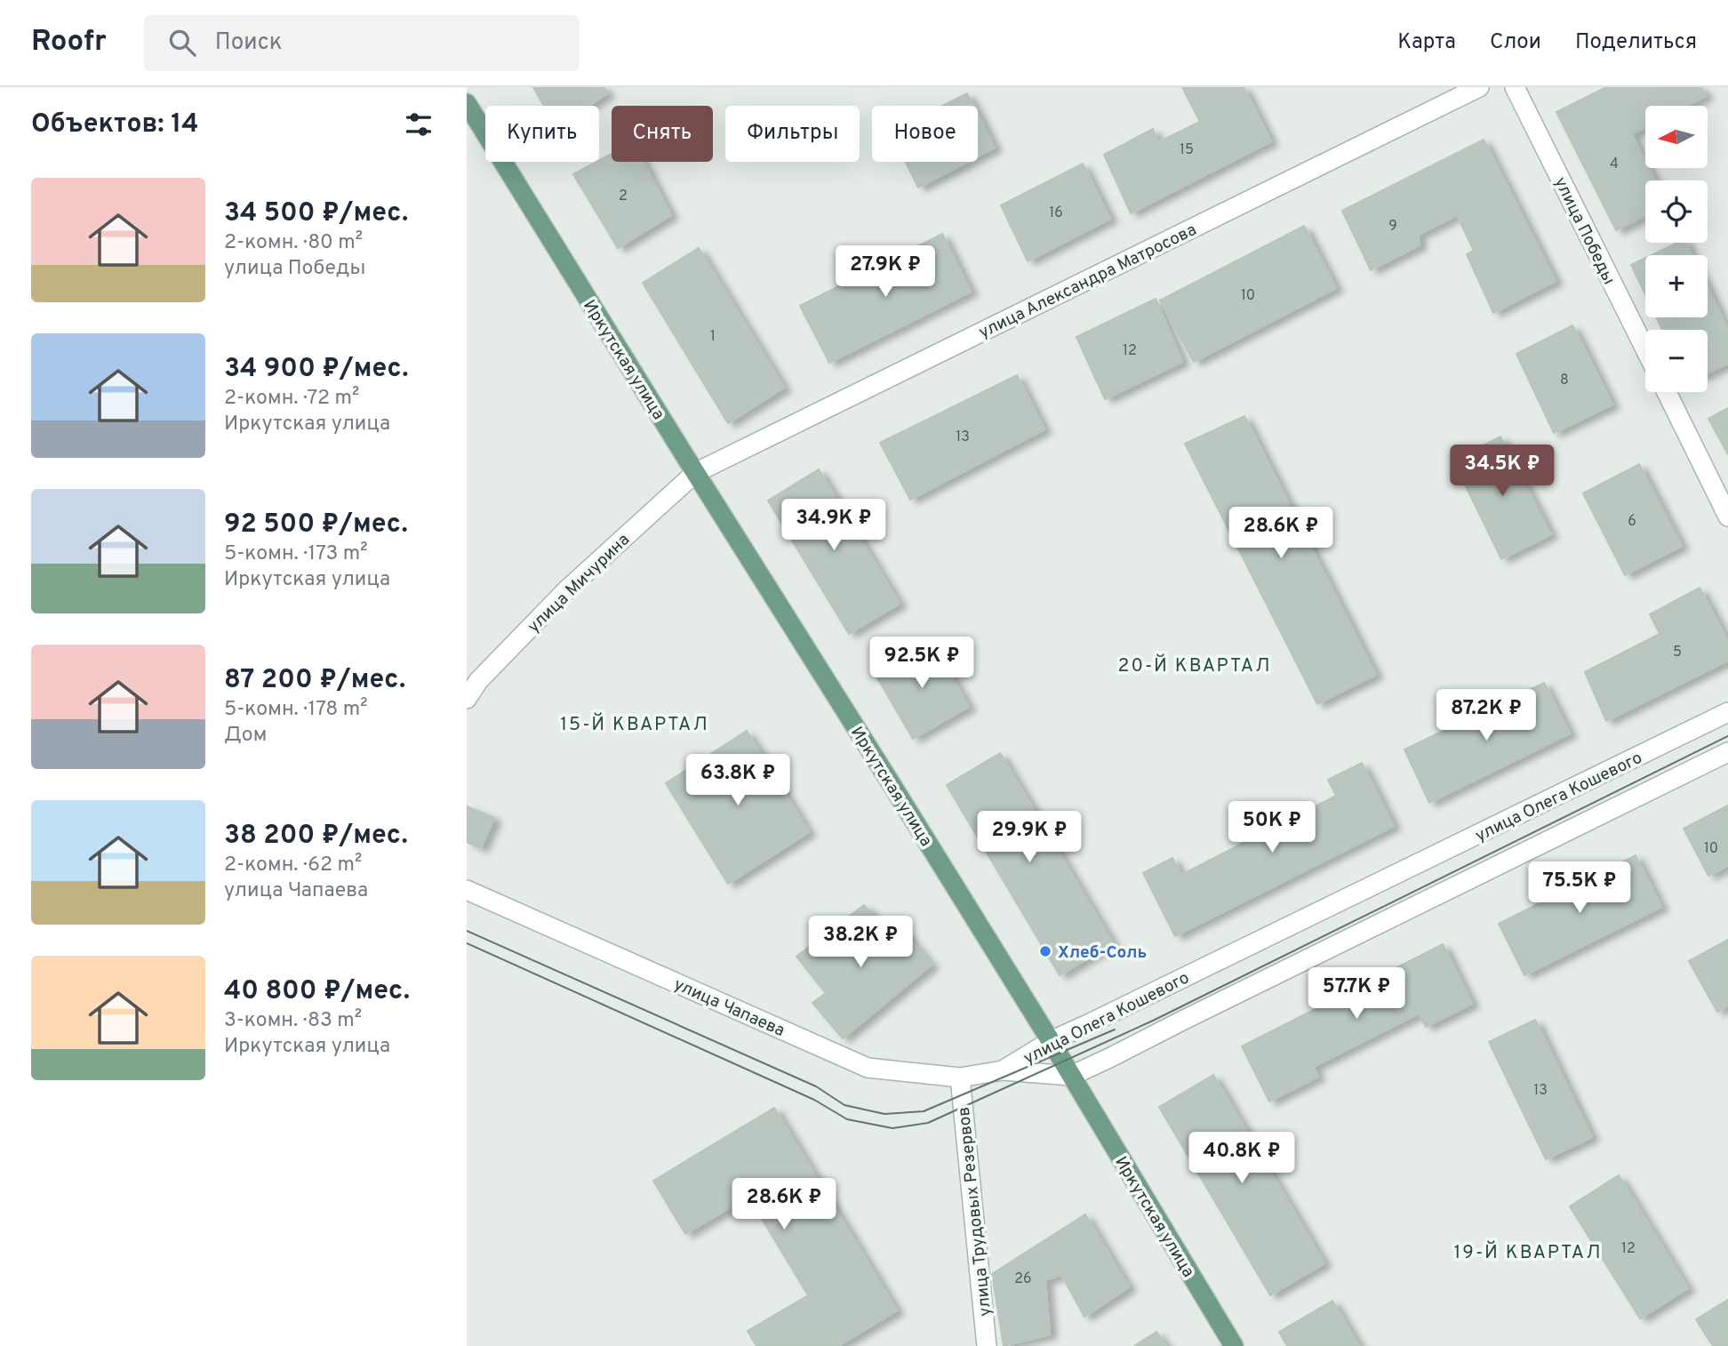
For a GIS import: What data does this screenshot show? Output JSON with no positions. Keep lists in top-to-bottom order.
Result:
{
  "streets": {
    "main road": ["Иркутская улица"],
    "street": [
      "улица Победы",
      "улица Александра Матросова",
      "улица Мичурина",
      "улица Олега Кошевого",
      "улица Чапаева",
      "улица Трудовых Резервов"
    ]
  },
  "crossings": [
    ["улица Александра Матросова", "Иркутская улица"],
    ["улица Александра Матросова", "улица Мичурина"],
    ["Иркутская улица", "улица Мичурина"],
    ["Иркутская улица", "улица Олега Кошевого"],
    ["улица Олега Кошевого", "улица Чапаева"],
    ["улица Чапаева", "улица Трудовых Резервов"]
  ],
  "districts": ["20-Й КВАРТАЛ", "15-Й КВАРТАЛ", "19-Й КВАРТАЛ"],
  "places": ["Хлеб-Соль"],
  "house_numbers": [
    "15",
    "4",
    "2",
    "16",
    "9",
    "10",
    "1",
    "12",
    "8",
    "13",
    "6",
    "5",
    "10",
    "13",
    "12",
    "26"
  ],
  "north": "left",
  "page": {
    "header": "Roofr",
    "search": "Поиск",
    "nav": ["Карта", "Слои", "Поделиться"],
    "heading": "Объектов: 14",
    "map_buttons": ["+", "−"],
    "chip": [
      "Купить",
      "Снять",
      "Фильтры",
      "Новое"
    ],
    "list": [
      {
        "name": "34 500 ₽/мес.",
        "note": "2-комн. · 80 m² · улица Победы"
      },
      {
        "name": "34 900 ₽/мес.",
        "note": "2-комн. · 72 m² · Иркутская улица"
      },
      {
        "name": "92 500 ₽/мес.",
        "note": "5-комн. · 173 m² · Иркутская улица"
      },
      {
        "name": "87 200 ₽/мес.",
        "note": "5-комн. · 178 m² · Дом"
      },
      {
        "name": "38 200 ₽/мес.",
        "note": "2-комн. · 62 m² · улица Чапаева"
      },
      {
        "name": "40 800 ₽/мес.",
        "note": "3-комн. · 83 m² · Иркутская улица"
      }
    ],
    "price": [
      "27.9K ₽",
      "34.5K ₽",
      "34.9K ₽",
      "28.6K ₽",
      "92.5K ₽",
      "87.2K ₽",
      "63.8K ₽",
      "50K ₽",
      "29.9K ₽",
      "75.5K ₽",
      "38.2K ₽",
      "57.7K ₽",
      "40.8K ₽",
      "28.6K ₽"
    ]
  }
}
